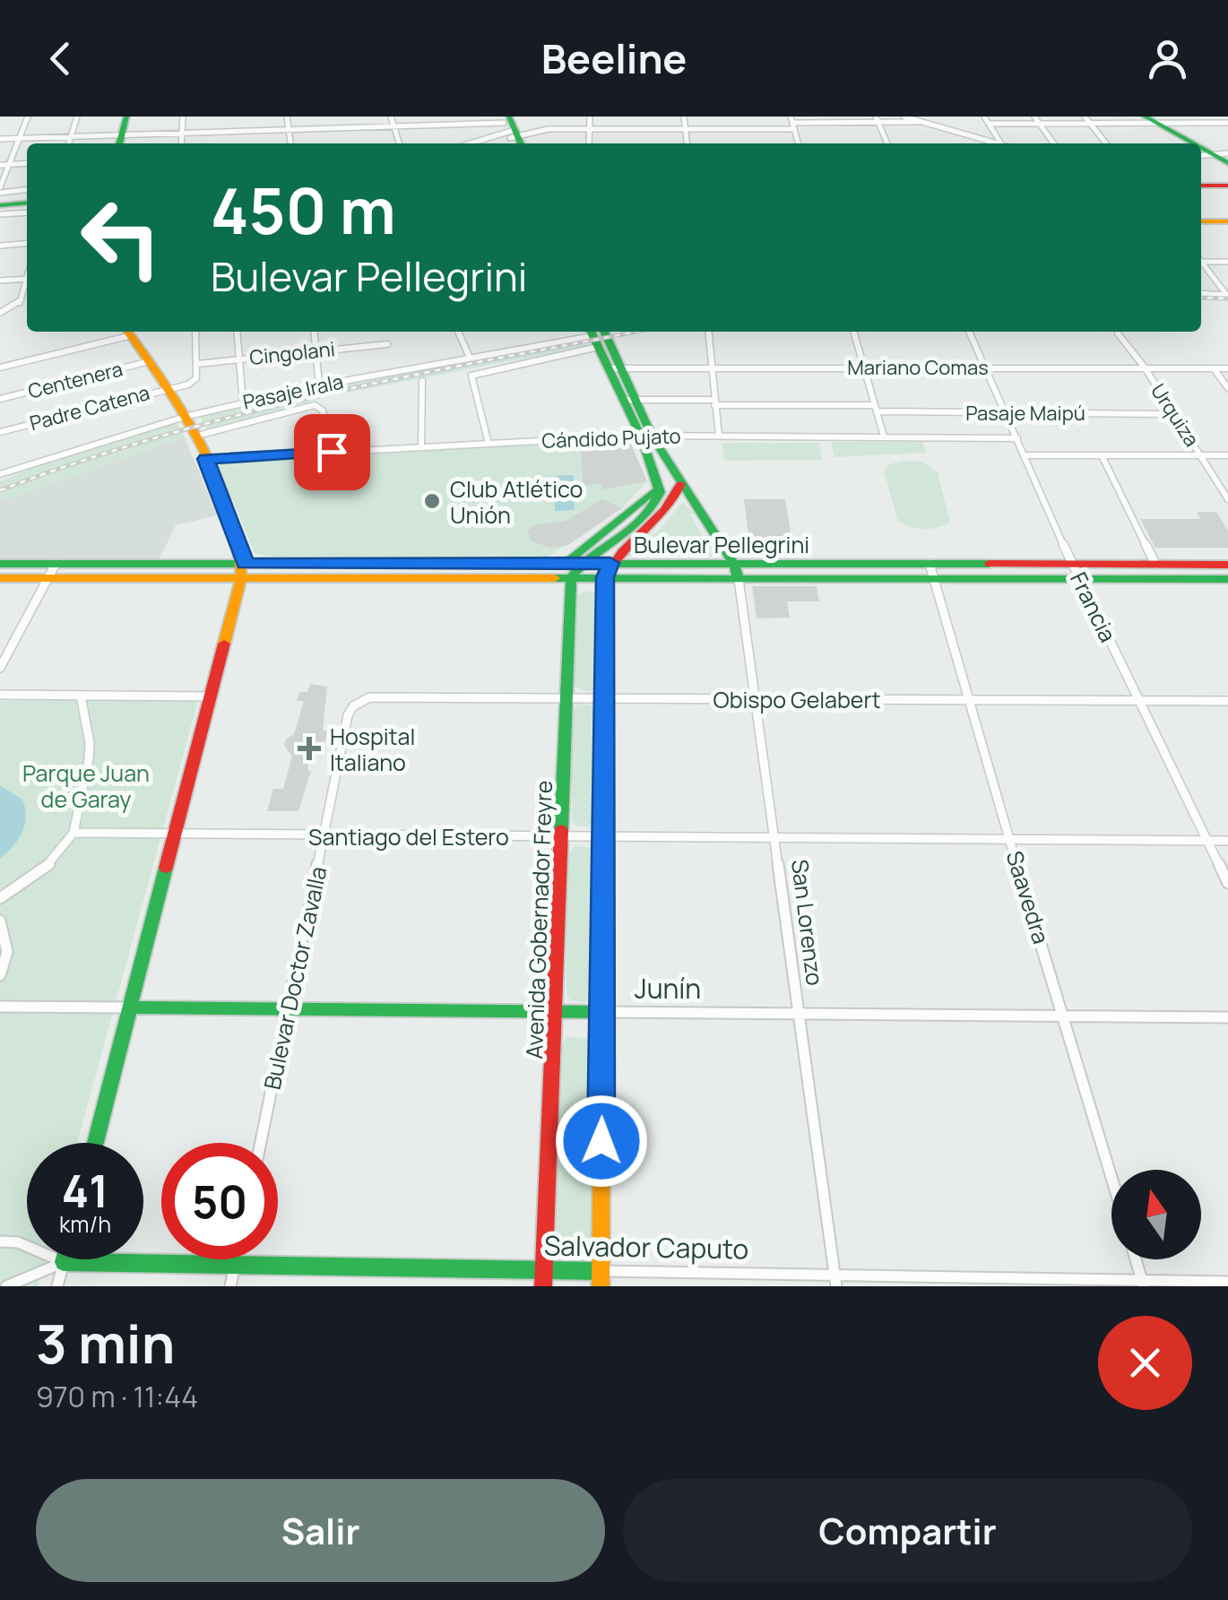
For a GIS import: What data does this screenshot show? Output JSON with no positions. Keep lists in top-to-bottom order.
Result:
{
  "streets": {
    "main road": [
      "Bulevar Pellegrini",
      "Avenida Gobernador Freyre",
      "San Lorenzo",
      "Junín",
      "Salvador Caputo"
    ],
    "street": [
      "Cingolani",
      "Mariano Comas",
      "Centenera",
      "Pasaje Irala",
      "Padre Catena",
      "Pasaje Maipú",
      "Urquiza",
      "Cándido Pujato",
      "Francia",
      "Obispo Gelabert",
      "Santiago del Estero",
      "Saavedra",
      "Bulevar Doctor Zavalla"
    ]
  },
  "crossings": [
    ["Mariano Comas", "Urquiza"],
    ["Mariano Comas", "Francia"],
    ["Pasaje Irala", "Cándido Pujato"],
    ["Pasaje Maipú", "Urquiza"],
    ["Pasaje Maipú", "Francia"],
    ["Cándido Pujato", "Francia"],
    ["Cándido Pujato", "San Lorenzo"],
    ["Bulevar Pellegrini", "Francia"],
    ["Bulevar Pellegrini", "Saavedra"],
    ["Bulevar Pellegrini", "Avenida Gobernador Freyre"],
    ["Bulevar Pellegrini", "San Lorenzo"],
    ["Francia", "Obispo Gelabert"],
    ["Francia", "Santiago del Estero"],
    ["Obispo Gelabert", "Saavedra"],
    ["Obispo Gelabert", "Avenida Gobernador Freyre"],
    ["Obispo Gelabert", "San Lorenzo"],
    ["Obispo Gelabert", "Bulevar Doctor Zavalla"],
    ["Santiago del Estero", "Saavedra"],
    ["Santiago del Estero", "Avenida Gobernador Freyre"],
    ["Santiago del Estero", "San Lorenzo"],
    ["Santiago del Estero", "Bulevar Doctor Zavalla"],
    ["Saavedra", "Junín"],
    ["Avenida Gobernador Freyre", "Junín"],
    ["Avenida Gobernador Freyre", "Salvador Caputo"],
    ["San Lorenzo", "Junín"],
    ["San Lorenzo", "Salvador Caputo"],
    ["Bulevar Doctor Zavalla", "Junín"]
  ],
  "parks": ["Parque Juan de Garay"],
  "places": {
    "other": ["Club Atlético Unión"],
    "health": ["Hospital Italiano"]
  },
  "north": "top",
  "page": {
    "header": "Beeline",
    "turn": ["450 m", "Bulevar Pellegrini"],
    "speed": "41 km/h",
    "limit": "50",
    "heading": ["3 min", "970 m · 11:44"],
    "buttons": ["Salir", "Compartir"]
  }
}
